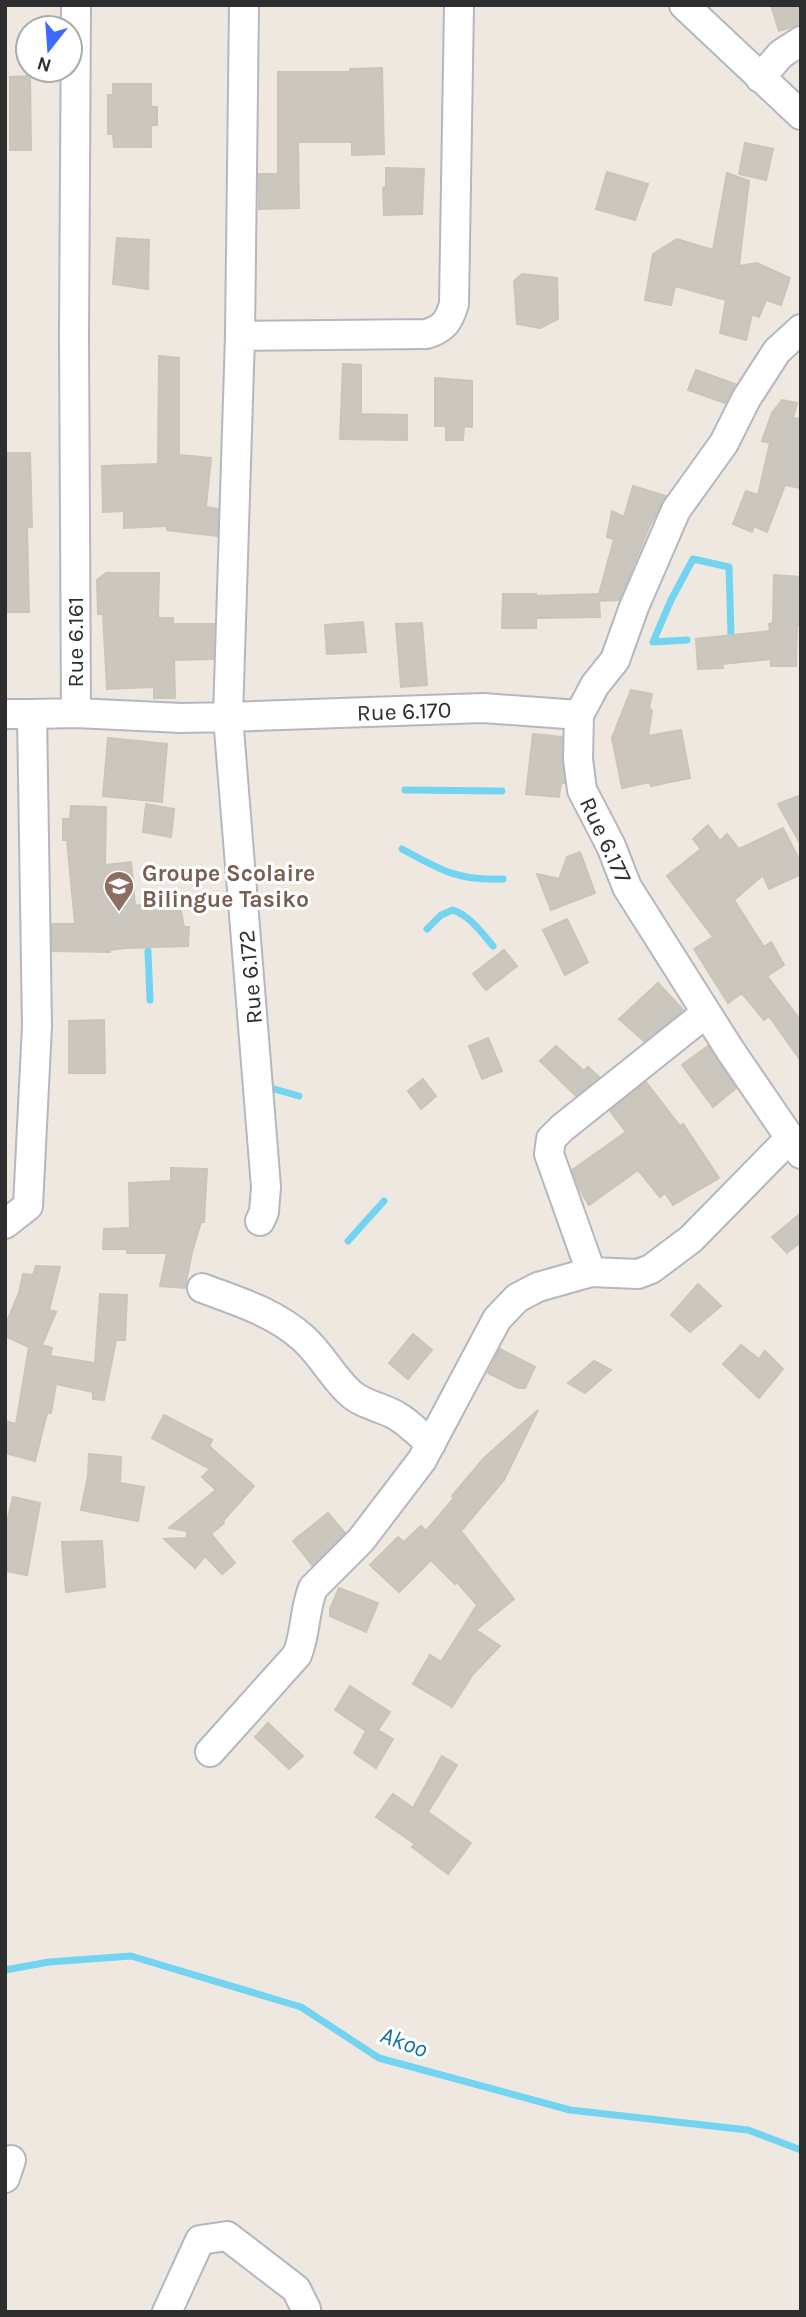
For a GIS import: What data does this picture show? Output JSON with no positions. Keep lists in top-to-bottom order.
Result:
{
  "streets": {
    "street": [
      "Rue 6.161",
      "Rue 6.170",
      "Rue 6.177",
      "Rue 6.172"
    ]
  },
  "crossings": [
    ["Rue 6.170", "Rue 6.177"],
    ["Rue 6.170", "Rue 6.172"]
  ],
  "water": ["Akoo"],
  "places": {
    "school or university": ["Groupe Scolaire Bilingue Tasiko"]
  },
  "north": "bottom"
}
